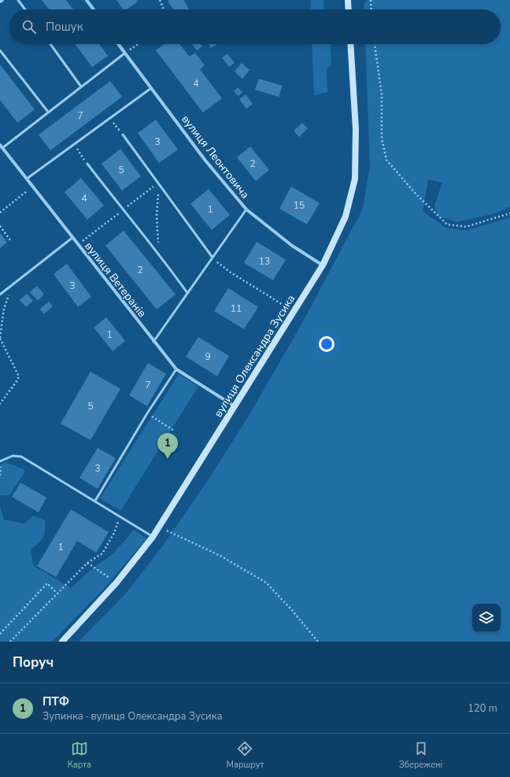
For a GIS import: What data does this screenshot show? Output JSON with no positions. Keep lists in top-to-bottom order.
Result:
{
  "streets": {
    "main road": ["вулиця Олександра Зусика"],
    "street": ["вулиця Леонтовича", "вулиця Ветеранів"]
  },
  "crossings": [
    ["вулиця Леонтовича", "вулиця Олександра Зусика"],
    ["вулиця Ветеранів", "вулиця Олександра Зусика"]
  ],
  "house_numbers": [
    "4",
    "7",
    "3",
    "2",
    "5",
    "4",
    "15",
    "1",
    "13",
    "2",
    "3",
    "11",
    "1",
    "9",
    "7",
    "5",
    "3",
    "1"
  ],
  "page": {
    "search": "Пошук",
    "pins": "1",
    "heading": "Поруч",
    "list": [
      {
        "mark": "1",
        "name": "ПТФ",
        "note": "Зупинка · вулиця Олександра Зусика",
        "value": "120 m"
      }
    ],
    "nav": ["Карта", "Маршрут", "Збережені"]
  }
}
